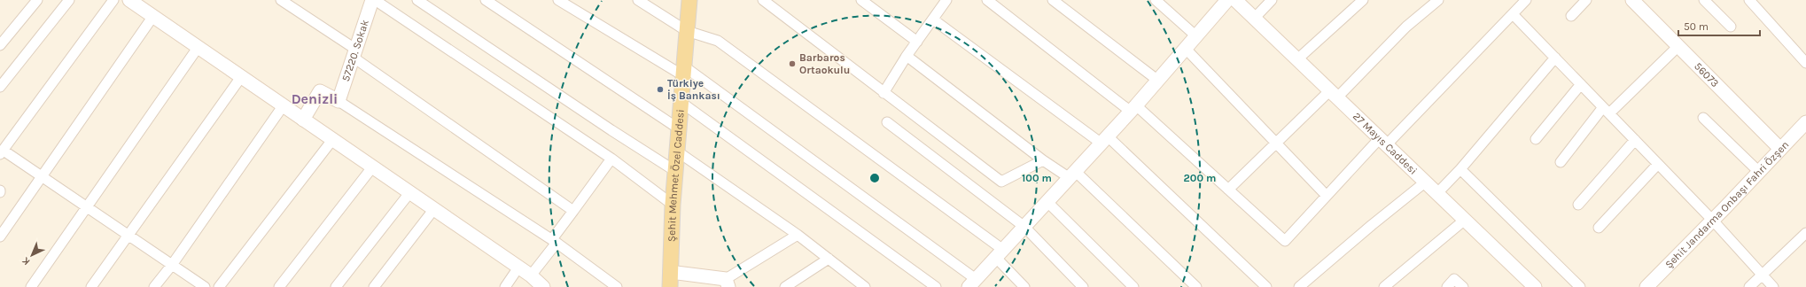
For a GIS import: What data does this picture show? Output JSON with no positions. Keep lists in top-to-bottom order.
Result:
{
  "streets": {
    "main road": ["Şehit Mehmet Özel Caddesi"],
    "street": [
      "57220. Sokak",
      "56073",
      "27 Mayıs Caddesi",
      "Şehit Jandarma Onbaşı Fahri Özşen"
    ]
  },
  "crossings": [
    ["56073", "Şehit Jandarma Onbaşı Fahri Özşen"]
  ],
  "districts": ["Denizli"],
  "places": ["Barbaros Ortaokulu", "Türkiye İş Bankası"],
  "scale_bar": "50 m",
  "north": "bottom left",
  "rings": ["100 m", "200 m"]
}
